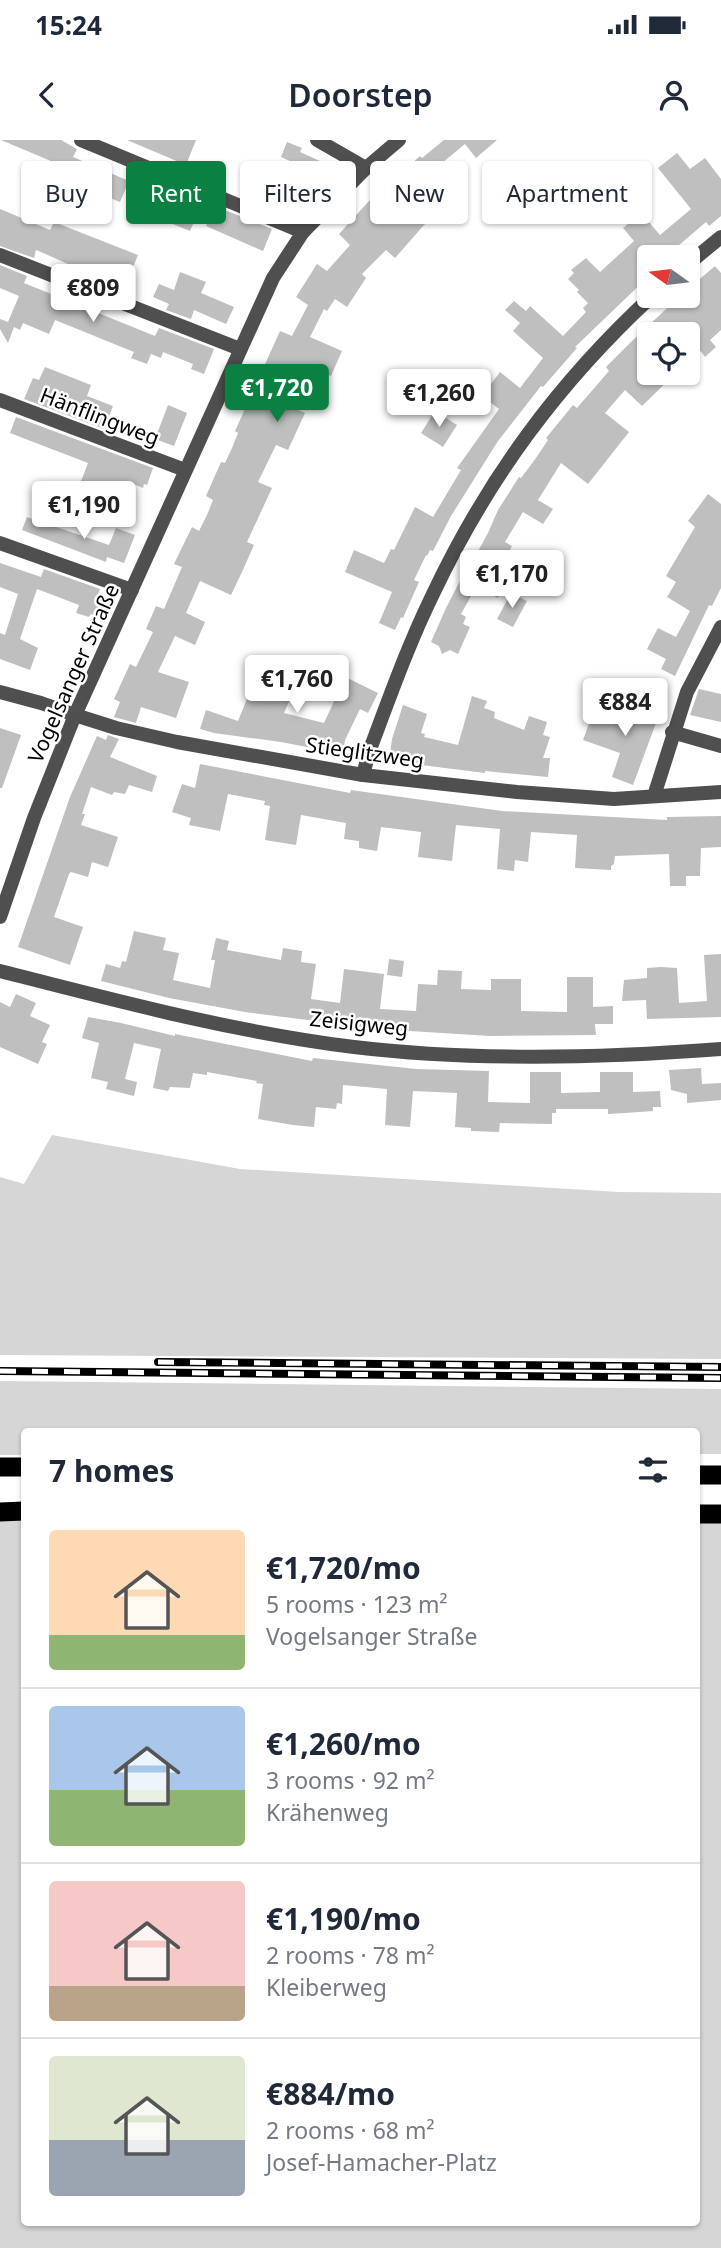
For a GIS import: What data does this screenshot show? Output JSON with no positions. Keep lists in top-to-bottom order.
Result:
{
  "streets": {
    "street": [
      "Hänflingweg",
      "Vogelsanger Straße",
      "Stieglitzweg",
      "Zeisigweg"
    ]
  },
  "crossings": [
    ["Hänflingweg", "Vogelsanger Straße"],
    ["Vogelsanger Straße", "Stieglitzweg"]
  ],
  "north": "left",
  "page": {
    "status": "15:24",
    "header": "Doorstep",
    "chip": [
      "Buy",
      "Rent",
      "Filters",
      "New",
      "Apartment"
    ],
    "price": [
      "€809",
      "€1,720",
      "€1,260",
      "€1,190",
      "€1,170",
      "€1,760",
      "€884"
    ],
    "heading": "7 homes",
    "list": [
      {
        "name": "€1,720/mo",
        "note": "5 rooms · 123 m² · Vogelsanger Straße"
      },
      {
        "name": "€1,260/mo",
        "note": "3 rooms · 92 m² · Krähenweg"
      },
      {
        "name": "€1,190/mo",
        "note": "2 rooms · 78 m² · Kleiberweg"
      },
      {
        "name": "€884/mo",
        "note": "2 rooms · 68 m² · Josef-Hamacher-Platz"
      }
    ]
  }
}
